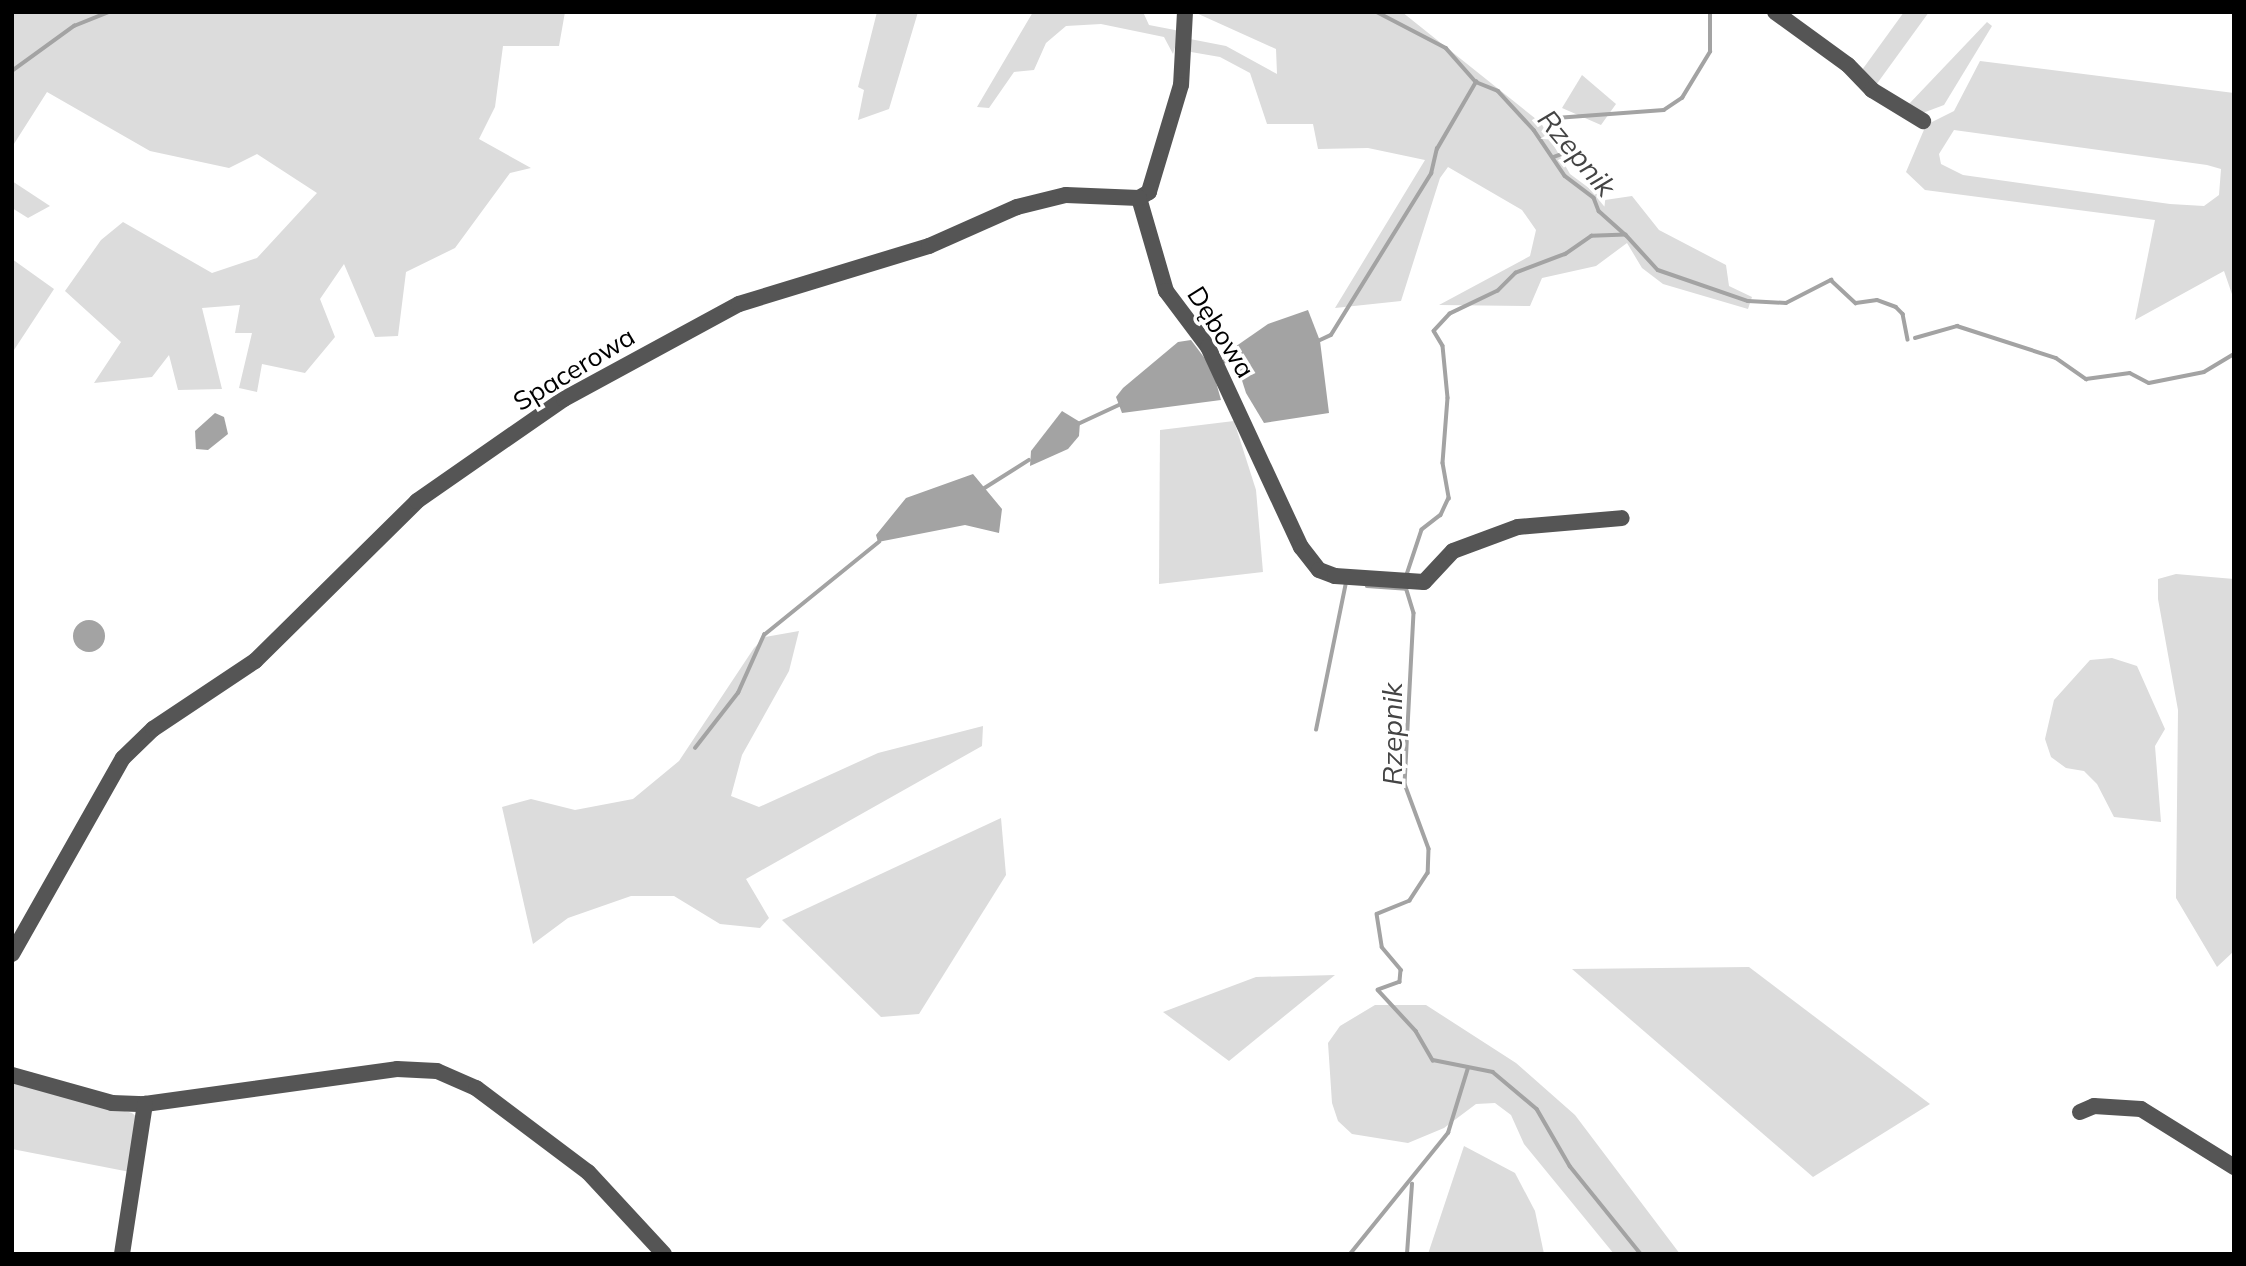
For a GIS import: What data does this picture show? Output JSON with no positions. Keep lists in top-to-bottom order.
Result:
{
  "streets": {
    "street": ["Dębowa", "Spacerowa"]
  },
  "crossings": [
    ["Dębowa", "Spacerowa"]
  ],
  "water": ["Rzepnik"]
}
